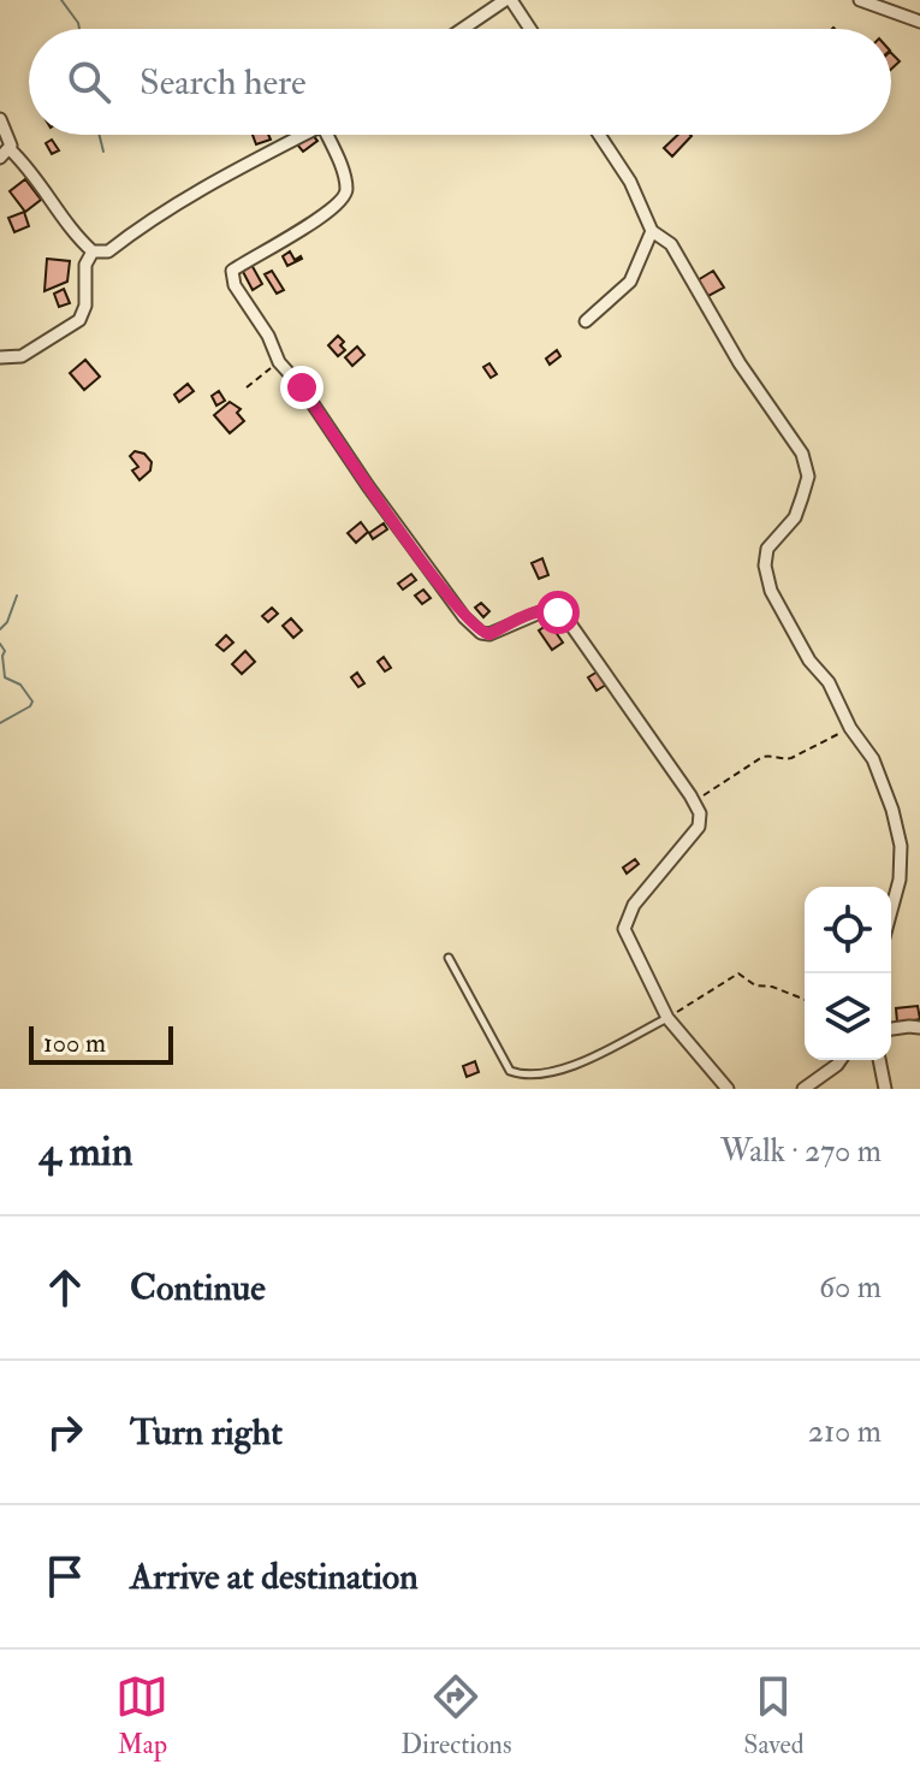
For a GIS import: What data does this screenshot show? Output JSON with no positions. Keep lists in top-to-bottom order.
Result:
{
  "scale_bar": "100 m",
  "page": {
    "search": "Search here",
    "scale": "100 m",
    "heading": ["4 min", "Walk · 270 m"],
    "list": [
      ["Continue", "60 m"],
      ["Turn right", "210 m"],
      "Arrive at destination"
    ],
    "nav": ["Map", "Directions", "Saved"]
  }
}
